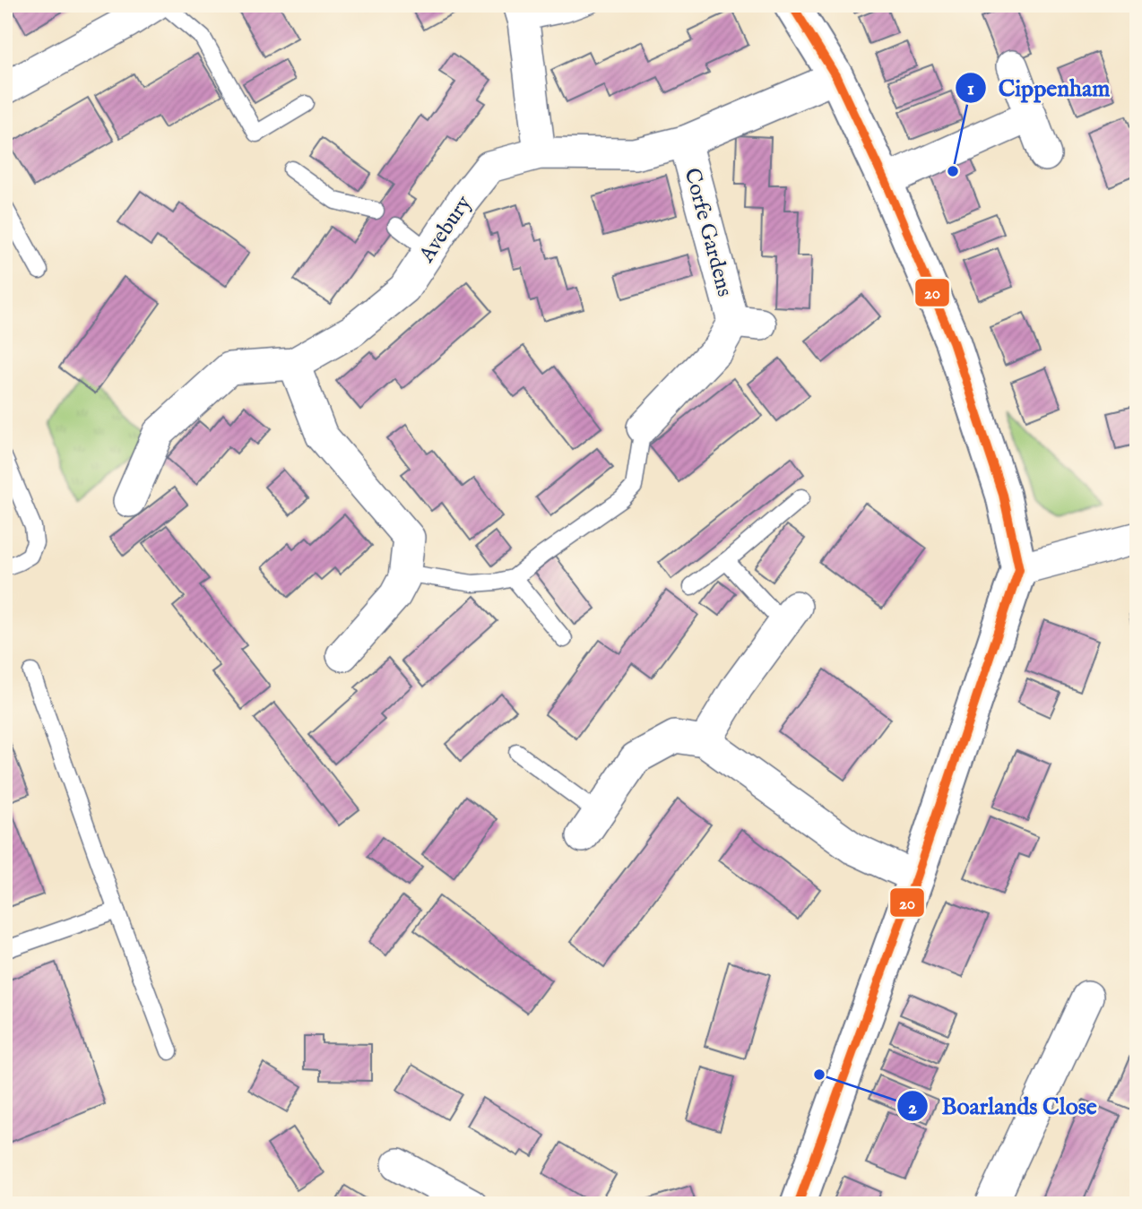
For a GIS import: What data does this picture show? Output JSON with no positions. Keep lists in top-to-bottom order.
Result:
{
  "streets": {
    "street": ["Avebury", "Corfe Gardens"]
  },
  "crossings": [
    ["Avebury", "Corfe Gardens"]
  ],
  "places": ["Cippenham", "Boarlands Close"],
  "lines": ["transit line 20"]
}
